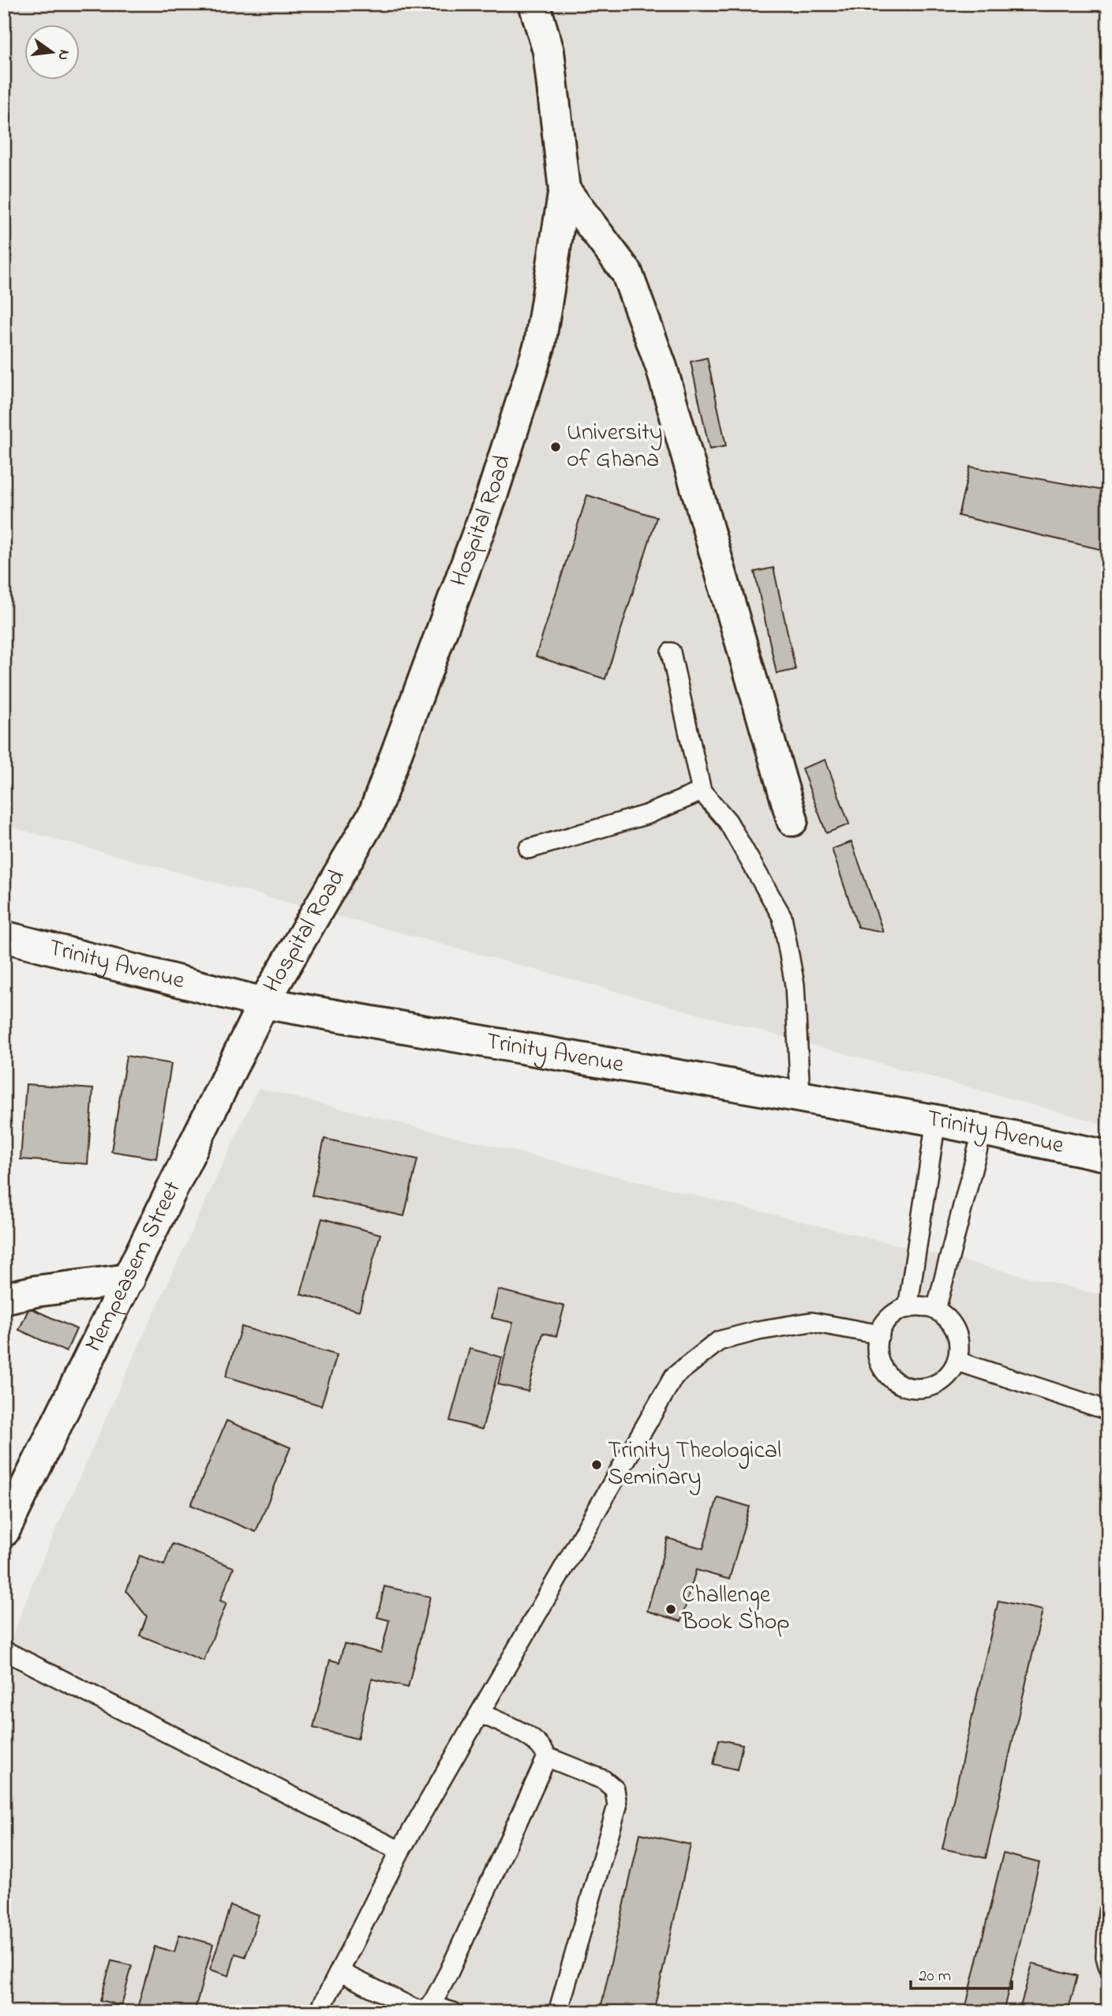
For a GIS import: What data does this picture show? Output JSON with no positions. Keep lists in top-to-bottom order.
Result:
{
  "streets": {
    "street": ["Hospital Road", "Trinity Avenue", "Mempeasem Street"]
  },
  "crossings": [
    ["Hospital Road", "Trinity Avenue"],
    ["Hospital Road", "Mempeasem Street"],
    ["Trinity Avenue", "Mempeasem Street"]
  ],
  "places": ["University of Ghana", "Trinity Theological Seminary", "Challenge Book Shop"],
  "scale_bar": "20 m",
  "north": "right"
}
